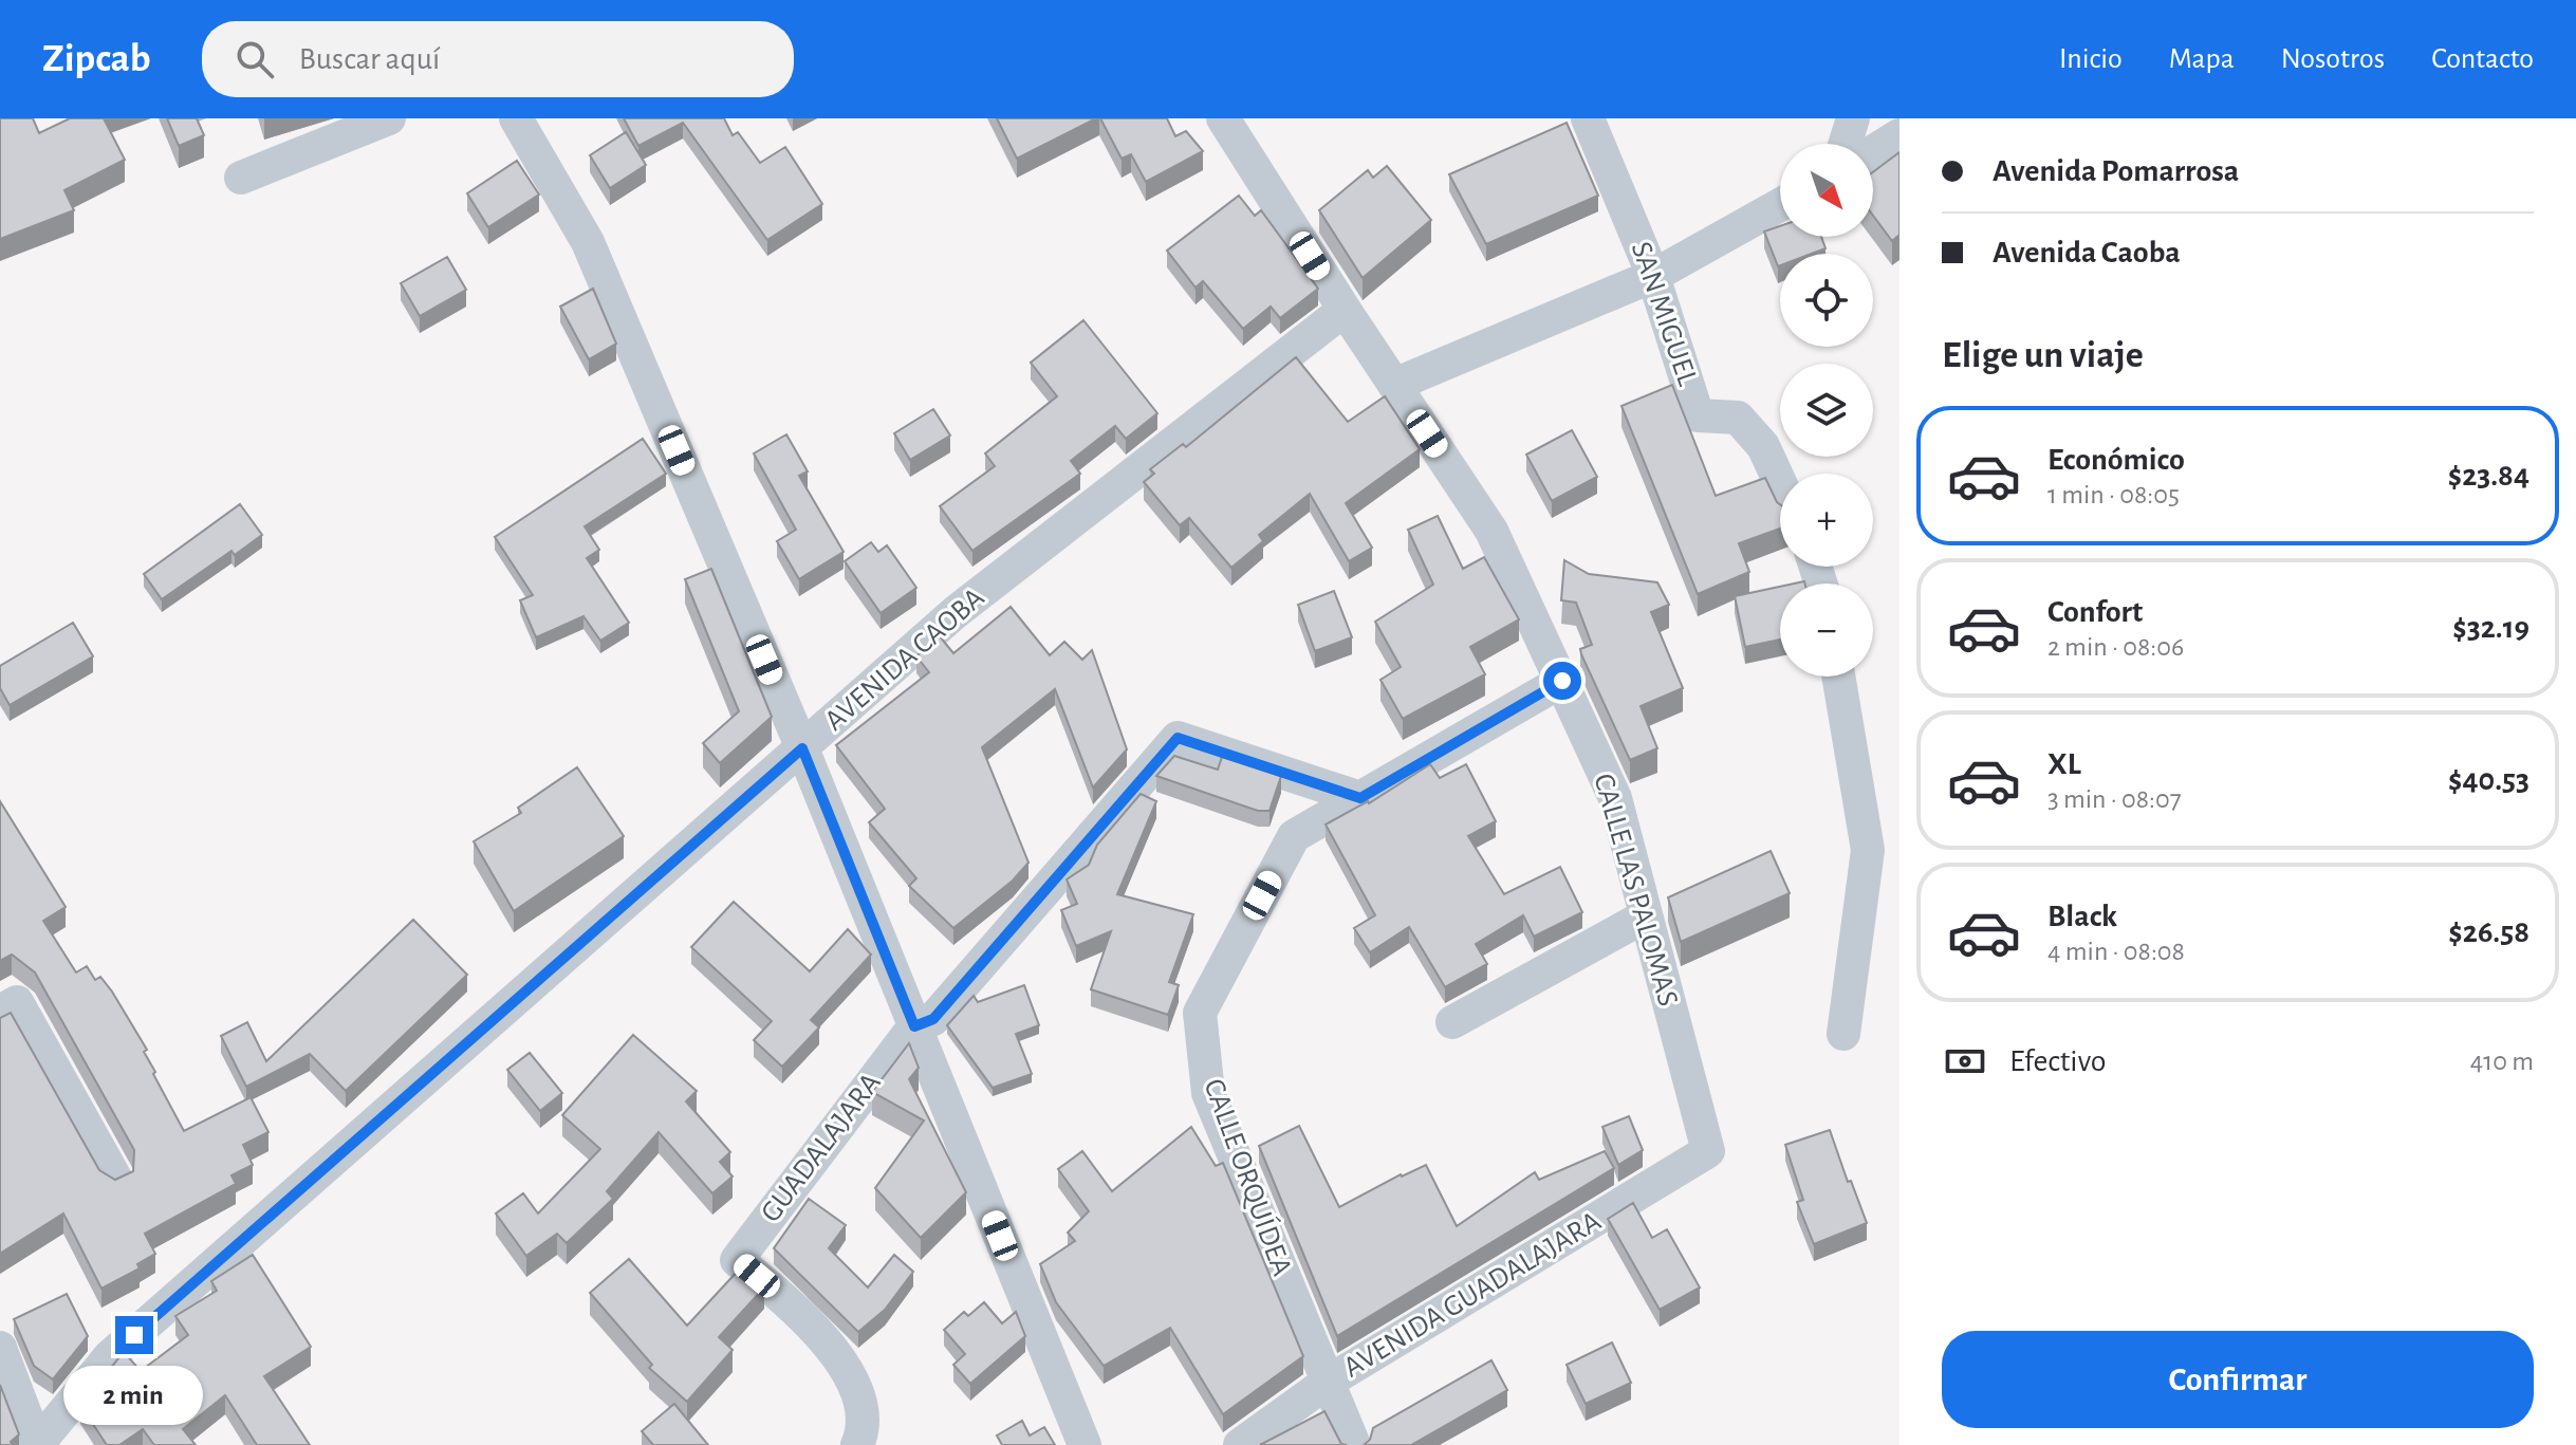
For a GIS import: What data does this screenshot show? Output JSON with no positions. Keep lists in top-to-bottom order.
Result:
{
  "streets": {
    "street": [
      "SAN MIGUEL",
      "AVENIDA CAOBA",
      "CALLE LAS PALOMAS",
      "GUADALAJARA",
      "CALLE ORQUÍDEA",
      "AVENIDA GUADALAJARA"
    ]
  },
  "crossings": [
    ["AVENIDA CAOBA", "CALLE LAS PALOMAS"],
    ["CALLE LAS PALOMAS", "AVENIDA GUADALAJARA"],
    ["CALLE ORQUÍDEA", "AVENIDA GUADALAJARA"]
  ],
  "north": "bottom right",
  "page": {
    "header": "Zipcab",
    "search": "Buscar aquí",
    "nav": [
      "Inicio",
      "Mapa",
      "Nosotros",
      "Contacto"
    ],
    "banner": ["Avenida Pomarrosa", "Avenida Caoba"],
    "map_buttons": ["+", "−"],
    "heading": "Elige un viaje",
    "list": [
      {
        "name": "Económico",
        "note": "1 min · 08:05",
        "value": "$23.84"
      },
      {
        "name": "Confort",
        "note": "2 min · 08:06",
        "value": "$32.19"
      },
      {
        "name": "XL",
        "note": "3 min · 08:07",
        "value": "$40.53"
      },
      {
        "name": "Black",
        "note": "4 min · 08:08",
        "value": "$26.58"
      }
    ],
    "pay": ["Efectivo", "410 m"],
    "buttons": "Confirmar",
    "bubble": "2 min"
  }
}
